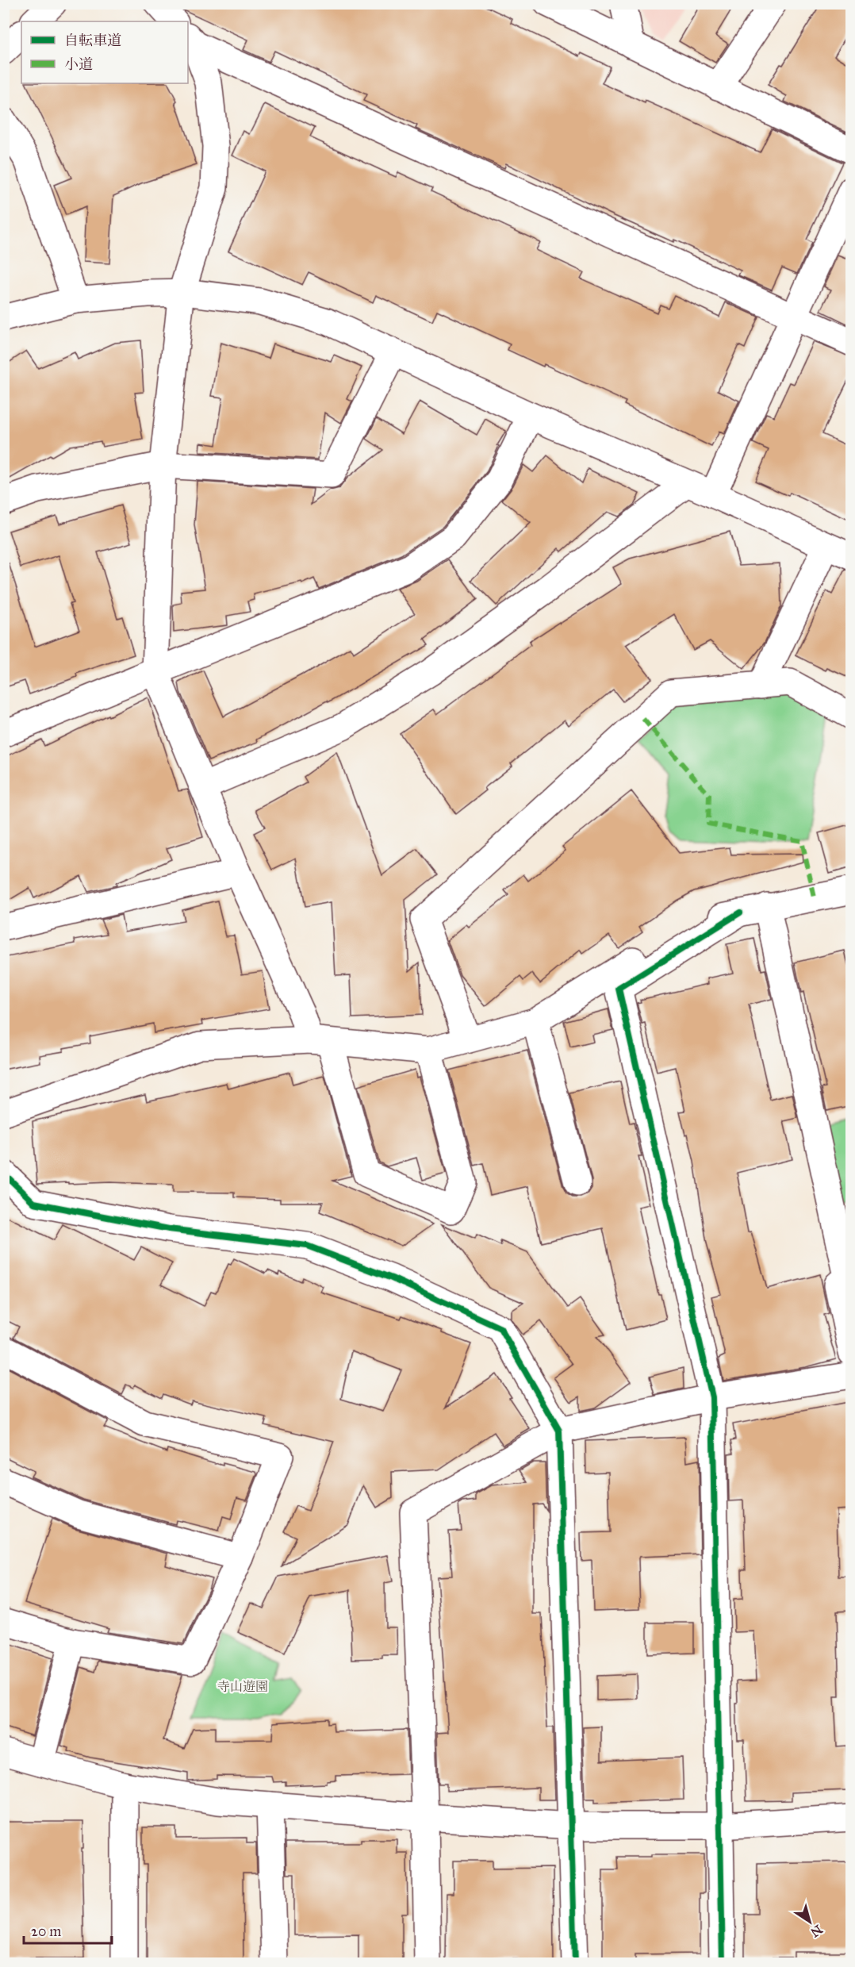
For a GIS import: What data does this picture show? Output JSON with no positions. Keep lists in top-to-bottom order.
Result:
{
  "parks": ["寺山遊園"],
  "legend": ["自転車道", "小道"],
  "scale_bar": "20 m",
  "north": "bottom right"
}
